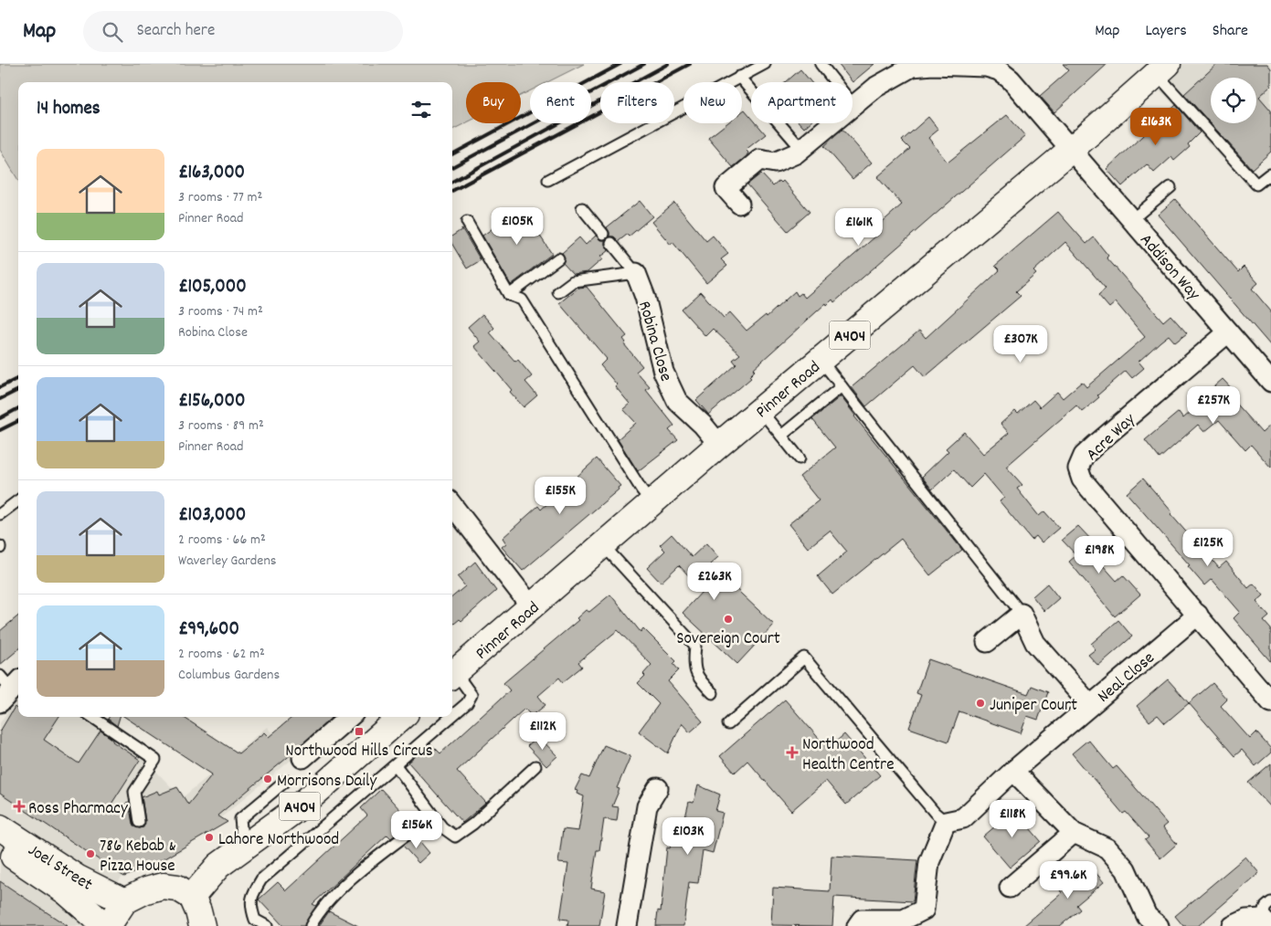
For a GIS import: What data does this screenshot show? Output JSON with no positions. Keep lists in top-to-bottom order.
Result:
{
  "streets": {
    "main road": ["A404", "Pinner Road", "Joel Street"],
    "street": [
      "Addison Way",
      "Robina Close",
      "Acre Way",
      "Neal Close"
    ]
  },
  "crossings": [
    ["Addison Way", "Pinner Road"],
    ["Addison Way", "Acre Way"],
    ["Robina Close", "Pinner Road"],
    ["Acre Way", "Neal Close"]
  ],
  "places": {
    "other": [
      "Sovereign Court",
      "Juniper Court",
      "Morrisons Daily",
      "Lahore Northwood",
      "786 Kebab & Pizza House"
    ],
    "transit": ["Northwood Hills Circus"],
    "health": ["Northwood Health Centre", "Ross Pharmacy"]
  },
  "page": {
    "header": "Map",
    "search": "Search here",
    "nav": ["Map", "Layers", "Share"],
    "chip": [
      "Buy",
      "Rent",
      "Filters",
      "New",
      "Apartment"
    ],
    "heading": "14 homes",
    "price": [
      "£163K",
      "£105K",
      "£161K",
      "£307K",
      "£257K",
      "£155K",
      "£125K",
      "£198K",
      "£263K",
      "£112K",
      "£118K",
      "£156K",
      "£103K",
      "£99.6K"
    ],
    "list": [
      {
        "name": "£163,000",
        "note": "3 rooms · 77 m² · Pinner Road"
      },
      {
        "name": "£105,000",
        "note": "3 rooms · 74 m² · Robina Close"
      },
      {
        "name": "£156,000",
        "note": "3 rooms · 89 m² · Pinner Road"
      },
      {
        "name": "£103,000",
        "note": "2 rooms · 66 m² · Waverley Gardens"
      },
      {
        "name": "£99,600",
        "note": "2 rooms · 62 m² · Columbus Gardens"
      }
    ]
  }
}
